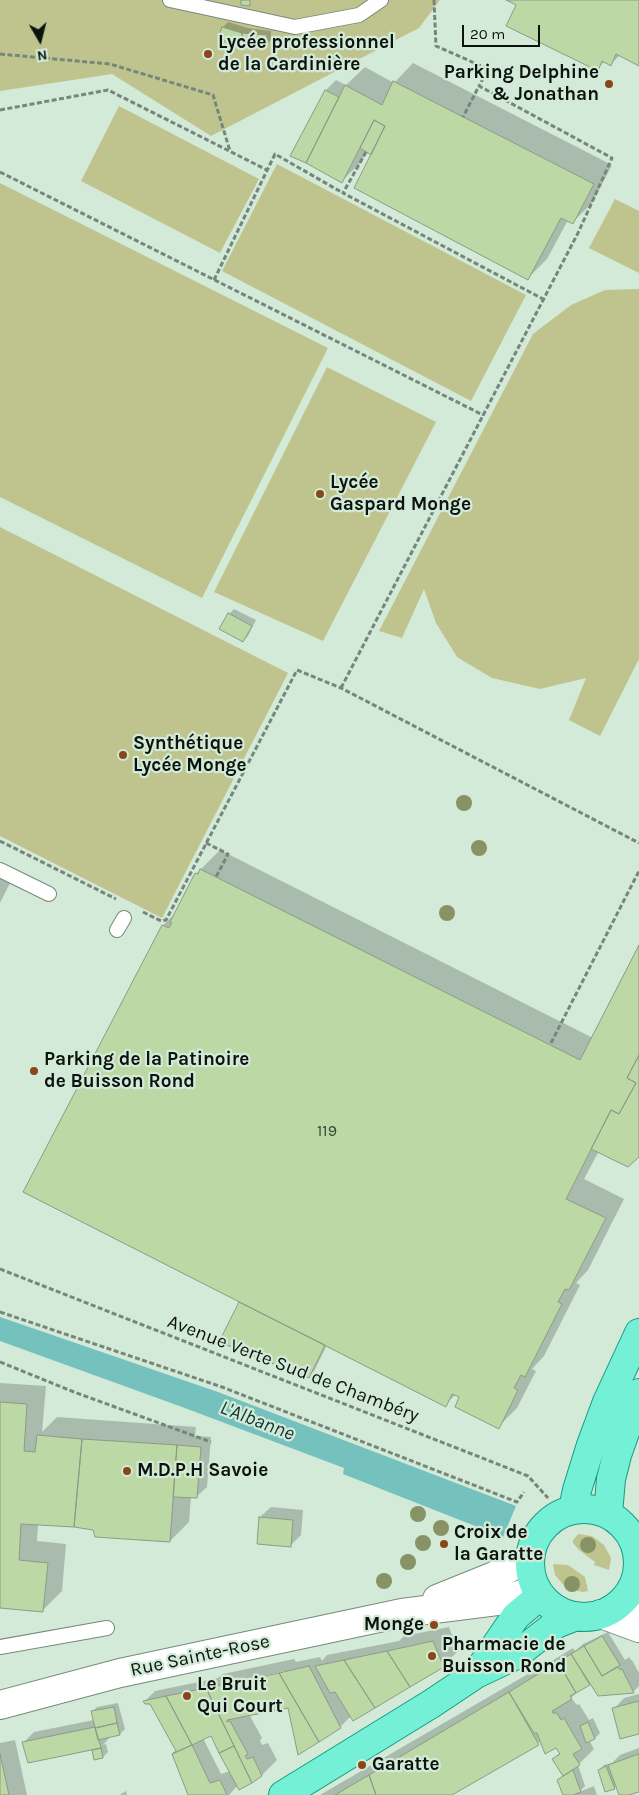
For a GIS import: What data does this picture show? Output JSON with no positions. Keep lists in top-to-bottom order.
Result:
{
  "streets": {
    "main road": ["Rue Sainte-Rose"],
    "path": ["Avenue Verte Sud de Chambéry"]
  },
  "crossings": [
    ["Avenue Verte Sud de Chambéry", "Rue Sainte-Rose"]
  ],
  "water": ["L'Albanne"],
  "places": [
    "Lycée professionnel de la Cardinière",
    "Parking Delphine & Jonathan",
    "Lycée Gaspard Monge",
    "Synthétique Lycée Monge",
    "Parking de la Patinoire de Buisson Rond",
    "M.D.P.H Savoie",
    "Croix de la Garatte",
    "Monge",
    "Pharmacie de Buisson Rond",
    "Le Bruit Qui Court",
    "Garatte"
  ],
  "house_numbers": ["119"],
  "scale_bar": "20 m",
  "north": "bottom"
}
